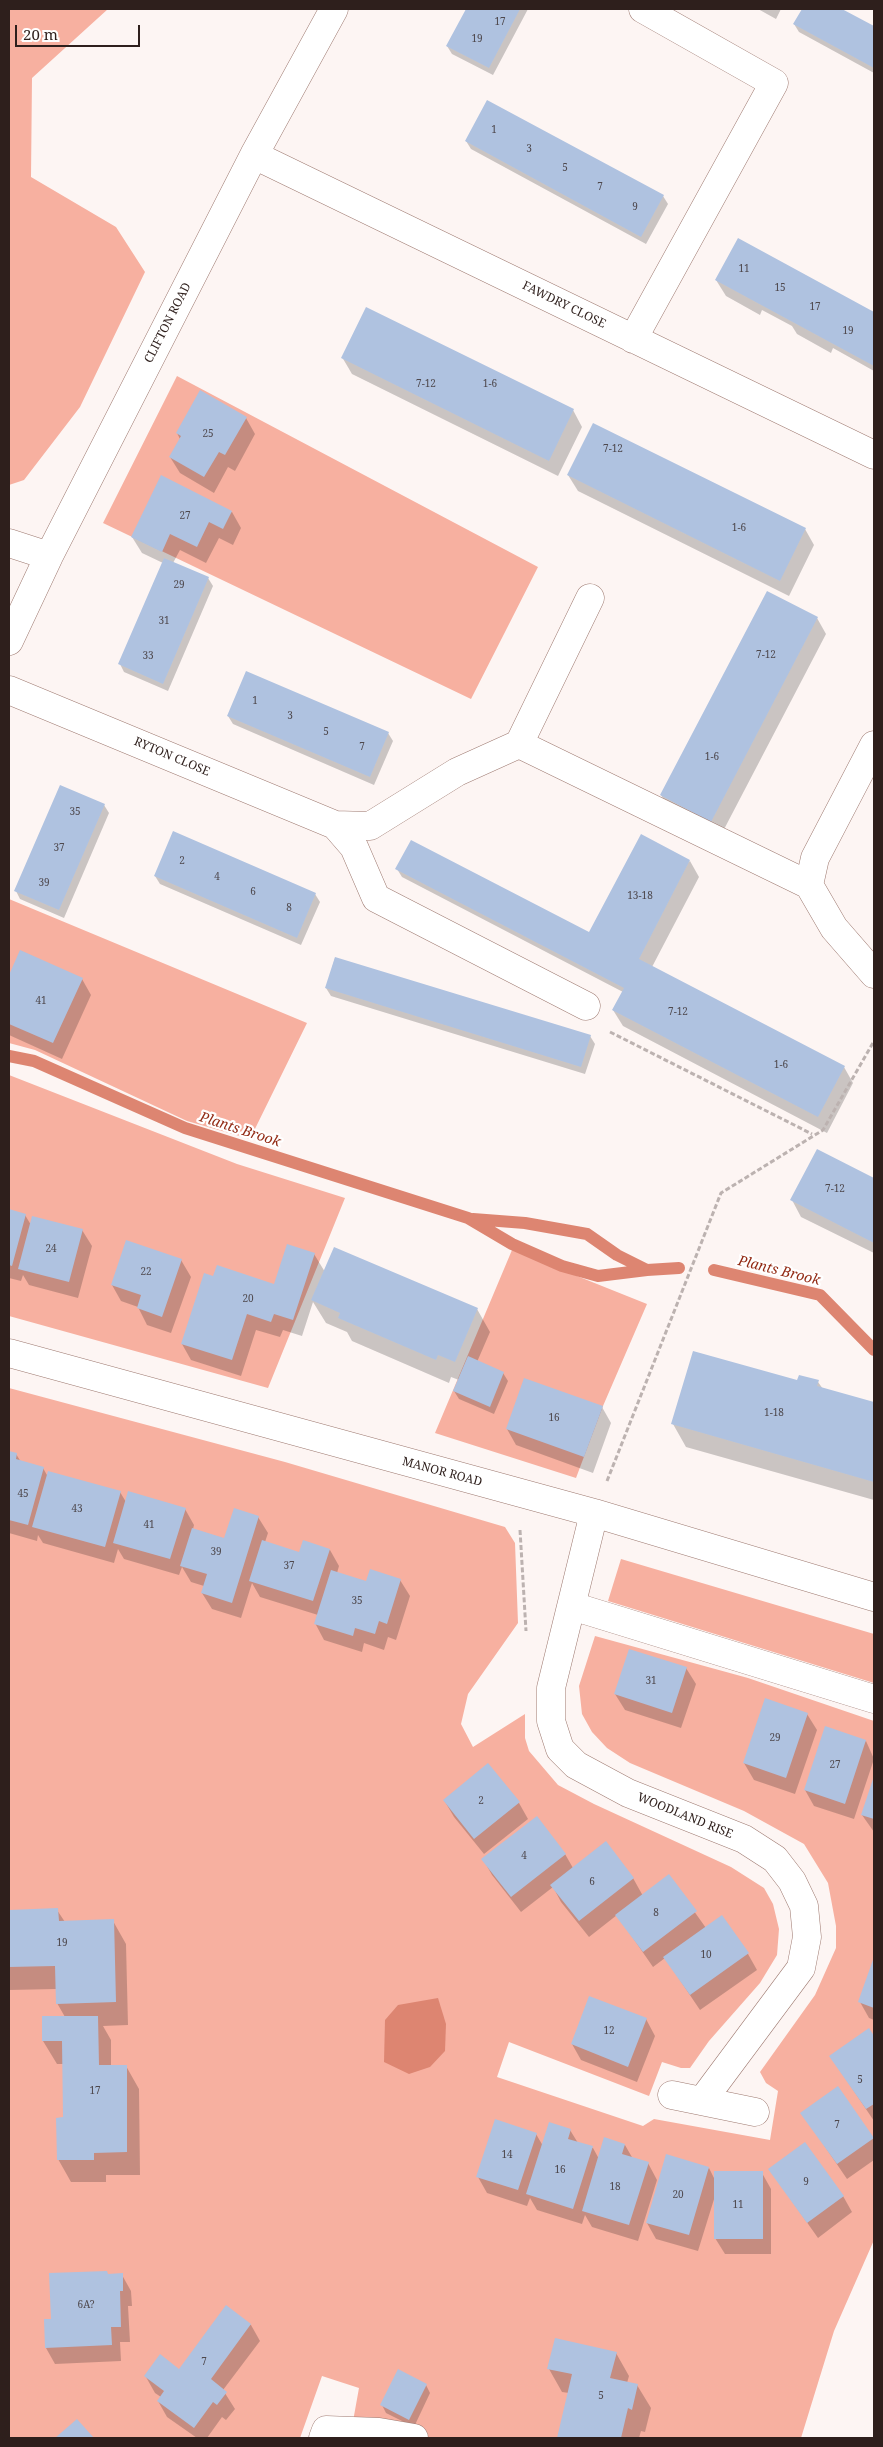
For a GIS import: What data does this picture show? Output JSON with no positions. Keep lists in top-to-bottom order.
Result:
{
  "streets": {
    "street": [
      "FAWDRY CLOSE",
      "CLIFTON ROAD",
      "RYTON CLOSE",
      "MANOR ROAD",
      "WOODLAND RISE"
    ]
  },
  "crossings": [
    ["FAWDRY CLOSE", "CLIFTON ROAD"],
    ["MANOR ROAD", "WOODLAND RISE"]
  ],
  "water": ["Plants Brook"],
  "house_numbers": [
    "17",
    "19",
    "1",
    "3",
    "5",
    "7",
    "9",
    "11",
    "15",
    "17",
    "19",
    "7-12",
    "1-6",
    "25",
    "7-12",
    "27",
    "1-6",
    "29",
    "31",
    "7-12",
    "33",
    "1",
    "3",
    "5",
    "7",
    "1-6",
    "35",
    "37",
    "2",
    "4",
    "39",
    "6",
    "13-18",
    "8",
    "41",
    "7-12",
    "1-6",
    "7-12",
    "24",
    "22",
    "20",
    "1-18",
    "16",
    "45",
    "43",
    "41",
    "39",
    "37",
    "35",
    "31",
    "29",
    "27",
    "2",
    "4",
    "6",
    "8",
    "19",
    "10",
    "12",
    "5",
    "17",
    "7",
    "14",
    "16",
    "9",
    "18",
    "20",
    "11",
    "6A?",
    "7",
    "5"
  ],
  "scale_bar": "20 m"
}
